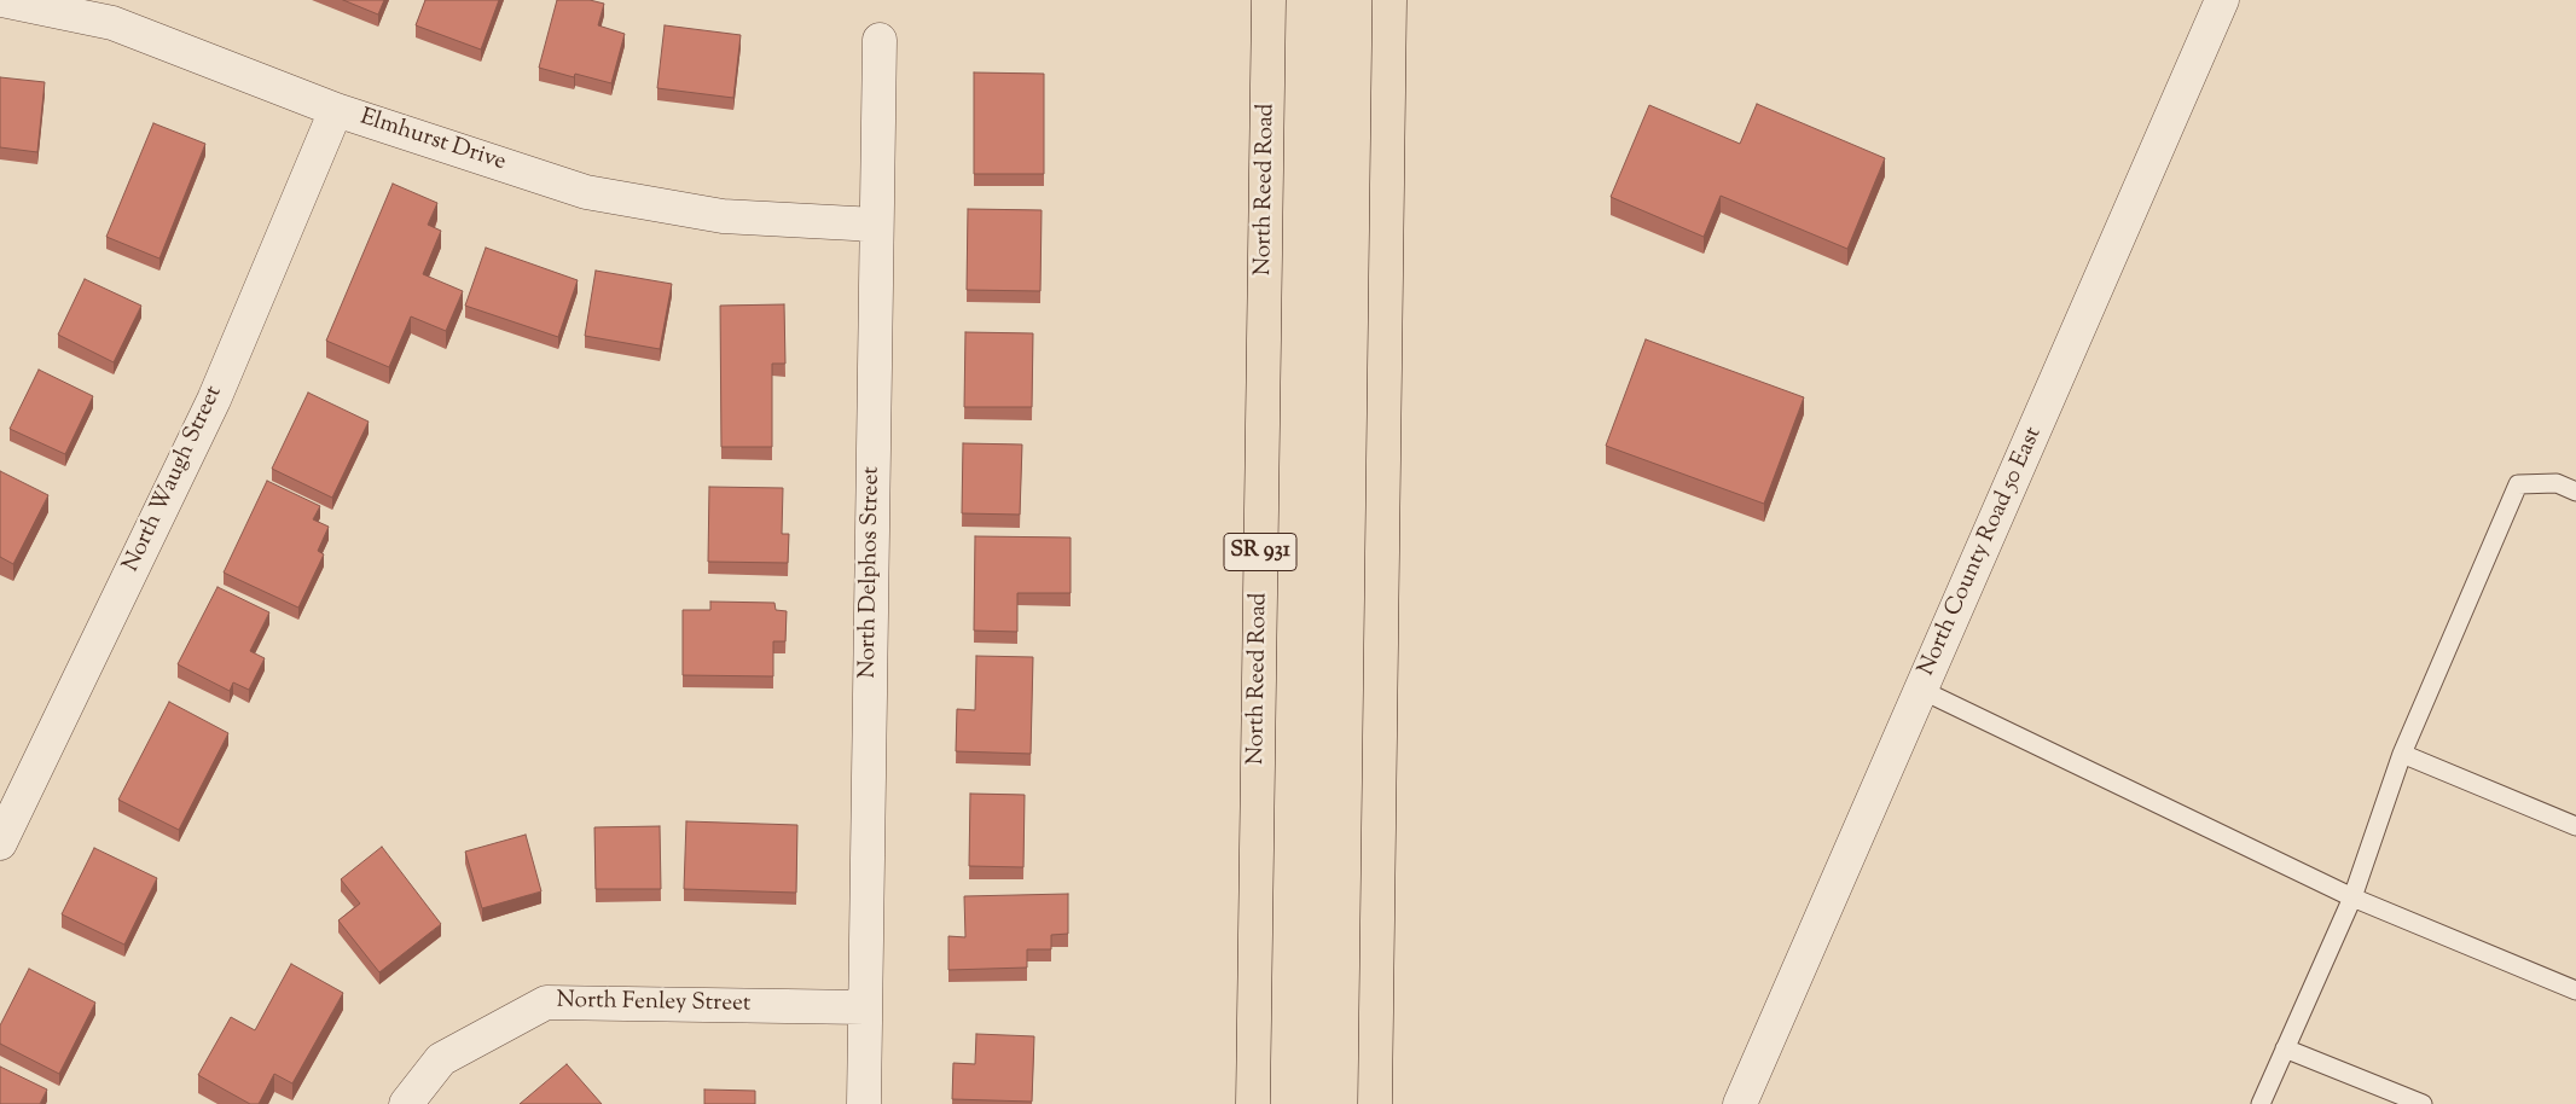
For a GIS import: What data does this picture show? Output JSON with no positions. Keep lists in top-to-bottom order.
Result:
{
  "streets": {
    "main road": ["North Reed Road", "SR 931"],
    "street": [
      "Elmhurst Drive",
      "North Waugh Street",
      "North County Road 50 East",
      "North Delphos Street",
      "North Fenley Street"
    ]
  },
  "crossings": [
    ["Elmhurst Drive", "North Waugh Street"],
    ["Elmhurst Drive", "North Delphos Street"],
    ["North Delphos Street", "North Fenley Street"]
  ]
}
